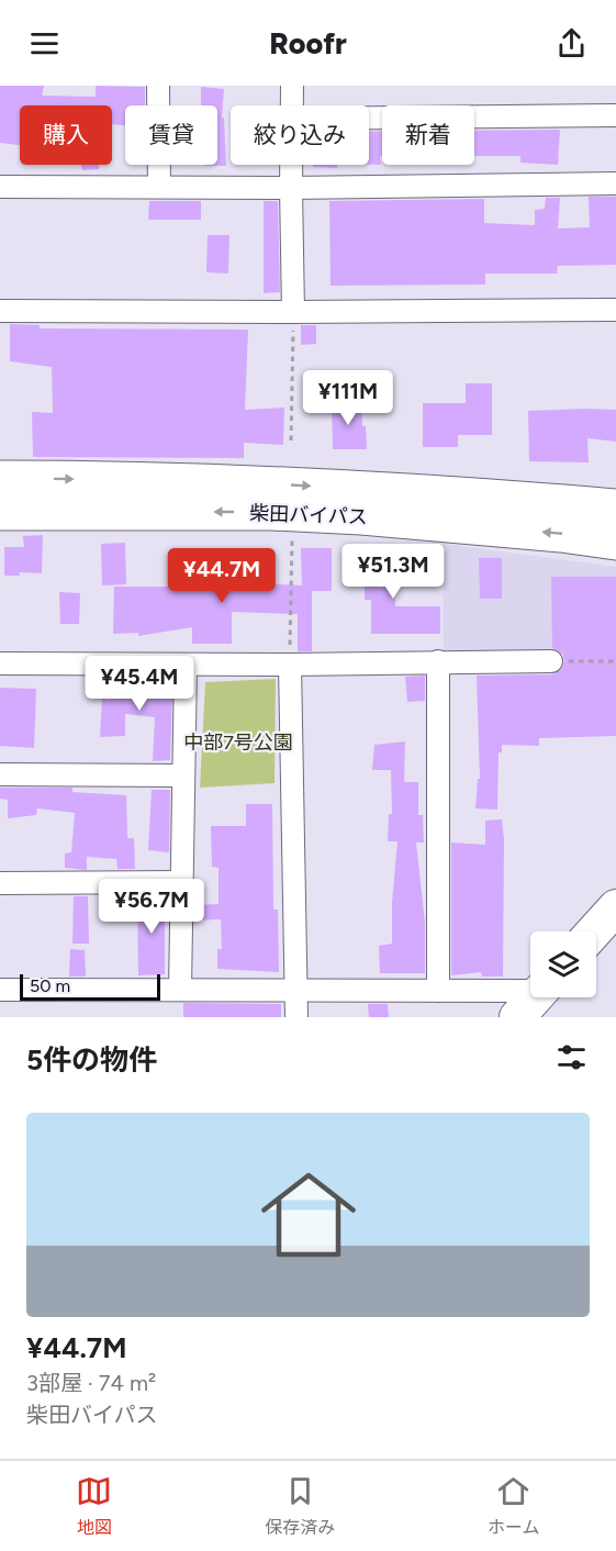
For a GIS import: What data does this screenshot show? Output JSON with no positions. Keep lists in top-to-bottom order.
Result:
{
  "streets": {
    "highway": ["柴田バイパス"]
  },
  "parks": ["中部7号公園"],
  "scale_bar": "50 m",
  "page": {
    "header": "Roofr",
    "chip": [
      "購入",
      "賃貸",
      "絞り込み",
      "新着"
    ],
    "price": [
      "¥111M",
      "¥51.3M",
      "¥44.7M",
      "¥45.4M",
      "¥56.7M"
    ],
    "scale": "50 m",
    "heading": "5件の物件",
    "list": [
      {
        "name": "¥44.7M",
        "note": "3部屋 · 74 m² · 柴田バイパス"
      }
    ],
    "tabs": ["地図", "保存済み", "ホーム"]
  }
}
